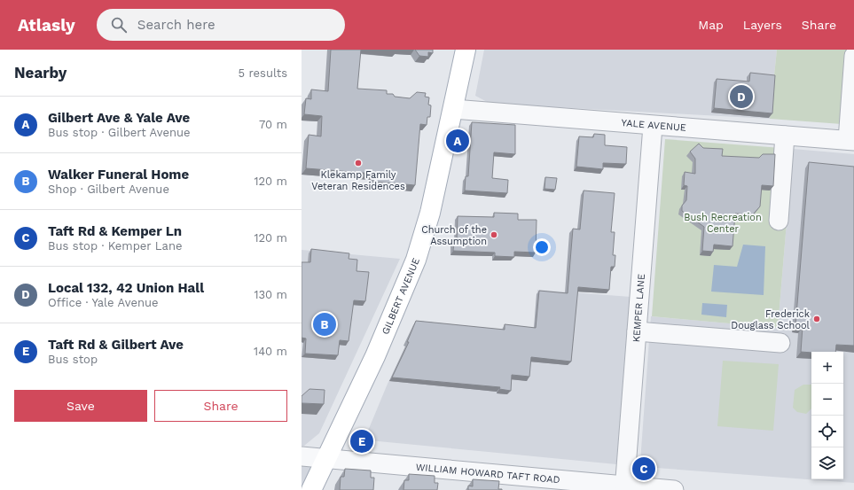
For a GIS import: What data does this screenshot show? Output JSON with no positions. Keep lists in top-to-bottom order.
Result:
{
  "streets": {
    "main road": ["GILBERT AVENUE"],
    "street": ["YALE AVENUE", "KEMPER LANE", "WILLIAM HOWARD TAFT ROAD"]
  },
  "crossings": [
    ["YALE AVENUE", "GILBERT AVENUE"],
    ["YALE AVENUE", "KEMPER LANE"],
    ["GILBERT AVENUE", "WILLIAM HOWARD TAFT ROAD"],
    ["KEMPER LANE", "WILLIAM HOWARD TAFT ROAD"]
  ],
  "parks": ["Bush Recreation Center"],
  "places": ["Klekamp Family Veteran Residences", "Church of the Assumption", "Frederick Douglass School"],
  "page": {
    "header": "Atlasly",
    "search": "Search here",
    "nav": ["Map", "Layers", "Share"],
    "heading": ["Nearby", "5 results"],
    "pins": [
      "D",
      "A",
      "B",
      "E",
      "C"
    ],
    "list": [
      {
        "mark": "A",
        "name": "Gilbert Ave & Yale Ave",
        "note": "Bus stop · Gilbert Avenue",
        "value": "70 m"
      },
      {
        "mark": "B",
        "name": "Walker Funeral Home",
        "note": "Shop · Gilbert Avenue",
        "value": "120 m"
      },
      {
        "mark": "C",
        "name": "Taft Rd & Kemper Ln",
        "note": "Bus stop · Kemper Lane",
        "value": "120 m"
      },
      {
        "mark": "D",
        "name": "Local 132, 42 Union Hall",
        "note": "Office · Yale Avenue",
        "value": "130 m"
      },
      {
        "mark": "E",
        "name": "Taft Rd & Gilbert Ave",
        "note": "Bus stop",
        "value": "140 m"
      }
    ],
    "map_buttons": ["+", "−"],
    "buttons": ["Save", "Share"]
  }
}
